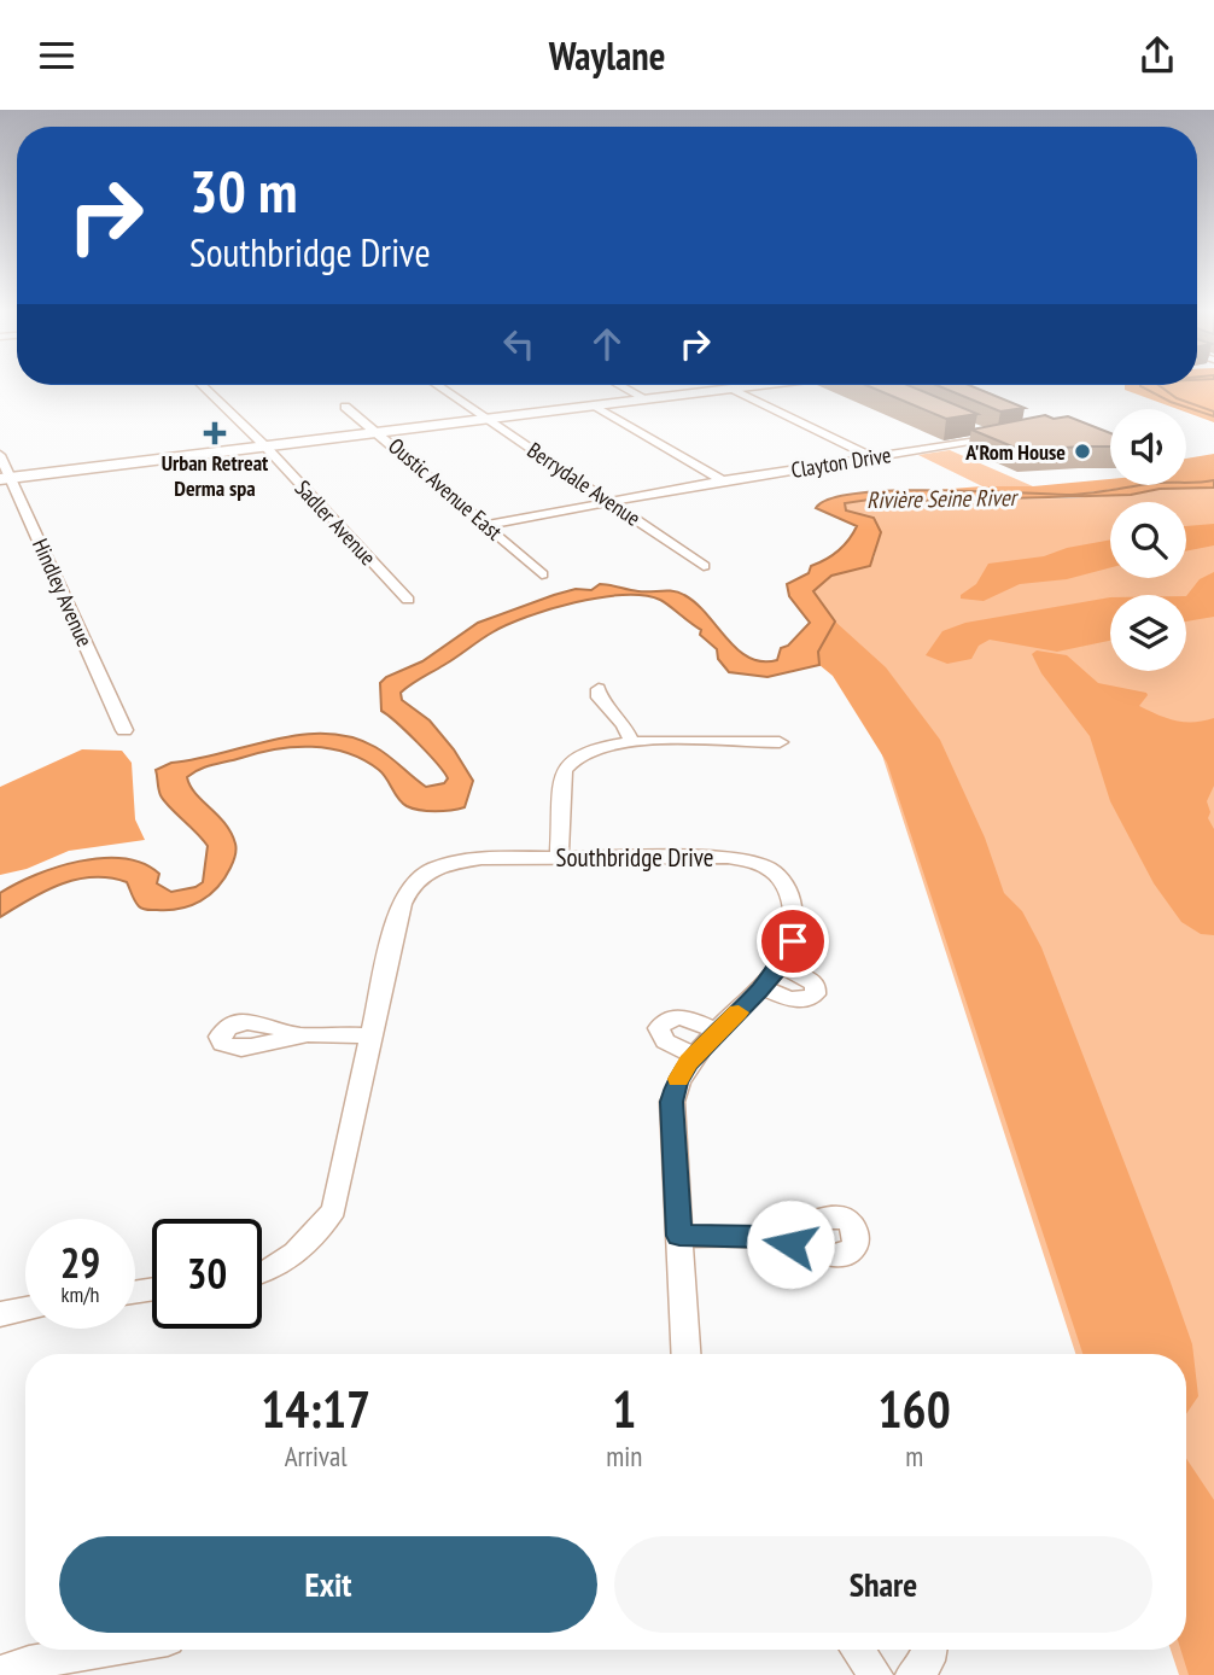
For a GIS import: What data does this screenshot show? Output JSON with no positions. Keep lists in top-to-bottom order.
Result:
{
  "streets": {
    "street": [
      "Clayton Drive",
      "Berrydale Avenue",
      "Oustic Avenue East",
      "Sadler Avenue",
      "Hindley Avenue",
      "Southbridge Drive"
    ]
  },
  "crossings": [
    ["Clayton Drive", "Berrydale Avenue"],
    ["Clayton Drive", "Oustic Avenue East"]
  ],
  "water": ["Rivière Seine River"],
  "places": {
    "health": ["Urban Retreat Derma spa"],
    "other": ["A'Rom House"]
  },
  "page": {
    "header": "Waylane",
    "turn": ["30 m", "Southbridge Drive"],
    "speed": "29 km/h",
    "limit": "30",
    "eta": [
      "14:17",
      "Arrival",
      "1",
      "min",
      "160",
      "m"
    ],
    "buttons": ["Exit", "Share"]
  }
}
